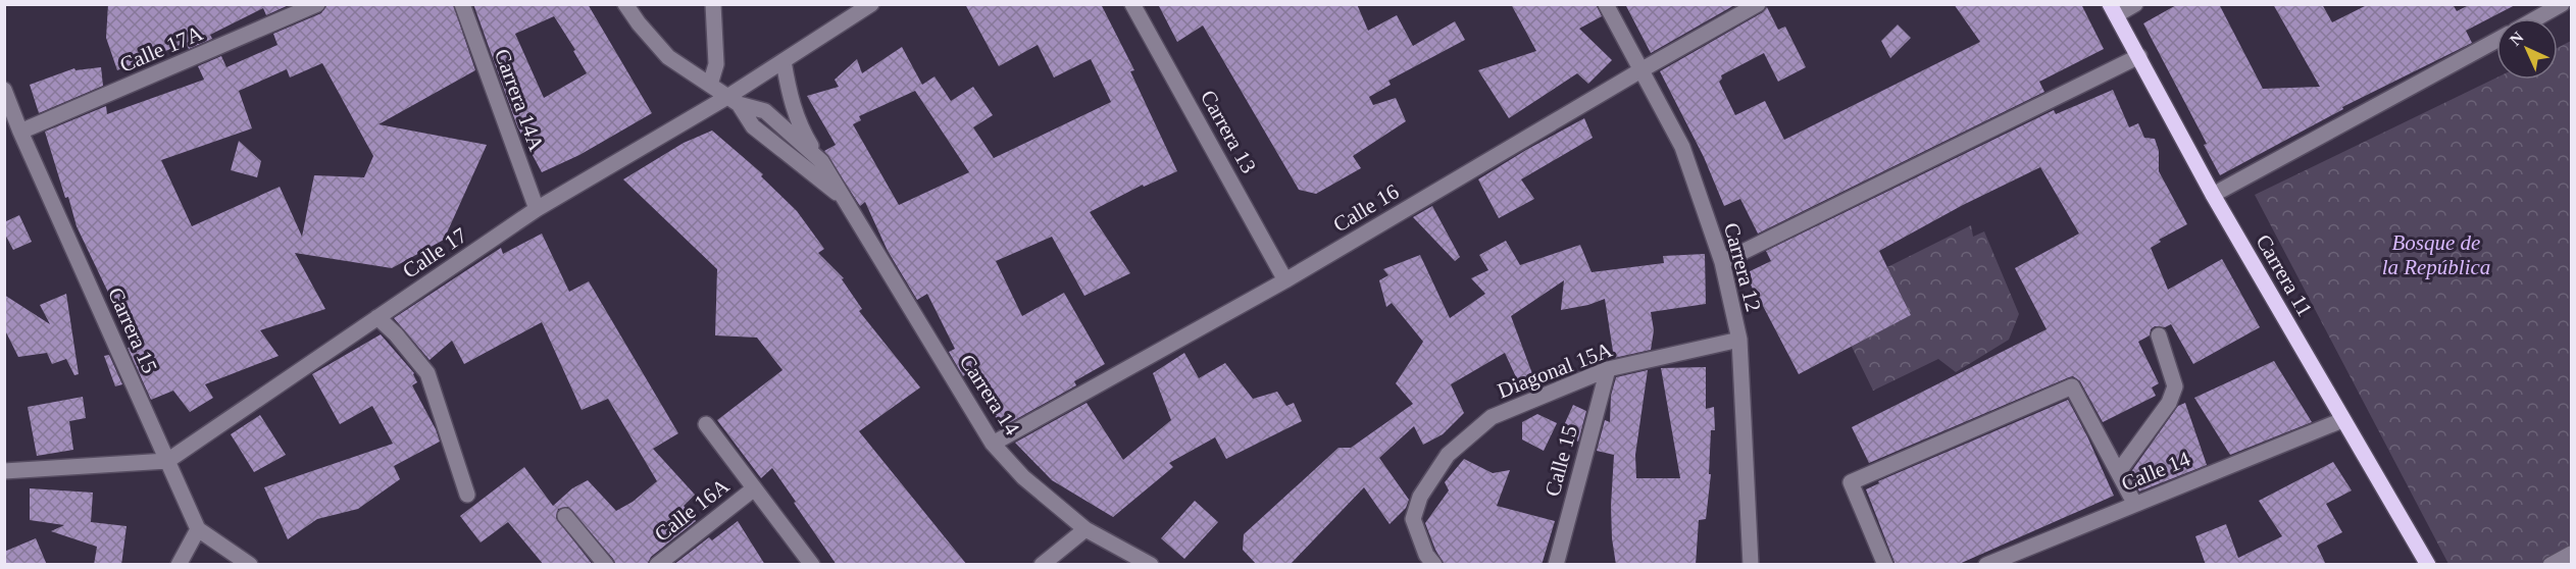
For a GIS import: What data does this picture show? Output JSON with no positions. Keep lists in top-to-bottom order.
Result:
{
  "streets": {
    "main road": ["Carrera 11"],
    "street": [
      "Calle 17A",
      "Carrera 14A",
      "Carrera 13",
      "Calle 16",
      "Calle 17",
      "Carrera 12",
      "Carrera 15",
      "Diagonal 15A",
      "Carrera 14",
      "Calle 15",
      "Calle 14",
      "Calle 16A"
    ]
  },
  "crossings": [
    ["Calle 17A", "Carrera 15"],
    ["Carrera 14A", "Calle 17"],
    ["Carrera 13", "Calle 16"],
    ["Calle 16", "Carrera 12"],
    ["Calle 16", "Carrera 14"],
    ["Calle 17", "Carrera 15"],
    ["Calle 17", "Carrera 14"],
    ["Carrera 12", "Diagonal 15A"],
    ["Carrera 11", "Calle 14"],
    ["Diagonal 15A", "Calle 15"]
  ],
  "parks": ["Bosque de la República"],
  "north": "top left"
}
